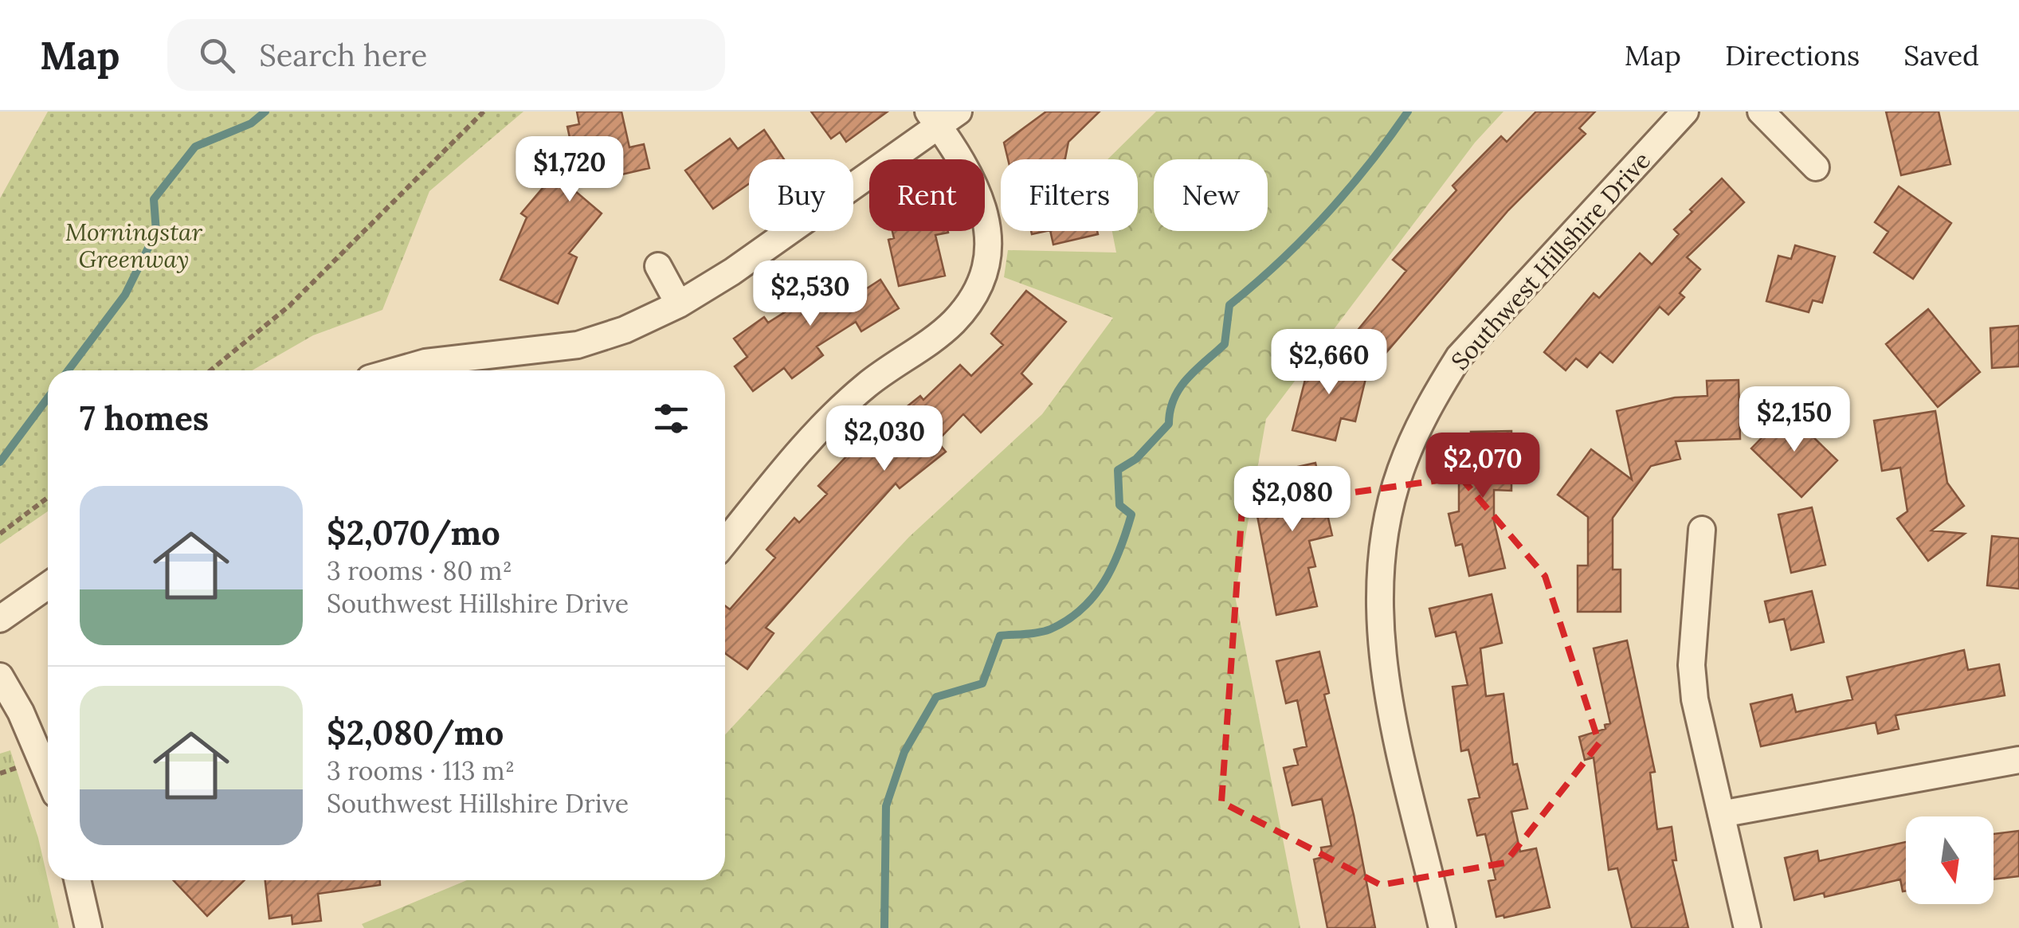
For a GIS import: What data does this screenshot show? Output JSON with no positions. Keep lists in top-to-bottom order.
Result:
{
  "streets": {
    "street": ["Southwest Hillshire Drive"]
  },
  "parks": ["Morningstar Greenway"],
  "north": "bottom",
  "page": {
    "header": "Map",
    "search": "Search here",
    "nav": ["Map", "Directions", "Saved"],
    "price": [
      "$1,720",
      "$2,530",
      "$2,660",
      "$2,150",
      "$2,030",
      "$2,070",
      "$2,080"
    ],
    "chip": [
      "Buy",
      "Rent",
      "Filters",
      "New"
    ],
    "heading": "7 homes",
    "list": [
      {
        "name": "$2,070/mo",
        "note": "3 rooms · 80 m² · Southwest Hillshire Drive"
      },
      {
        "name": "$2,080/mo",
        "note": "3 rooms · 113 m² · Southwest Hillshire Drive"
      }
    ]
  }
}
